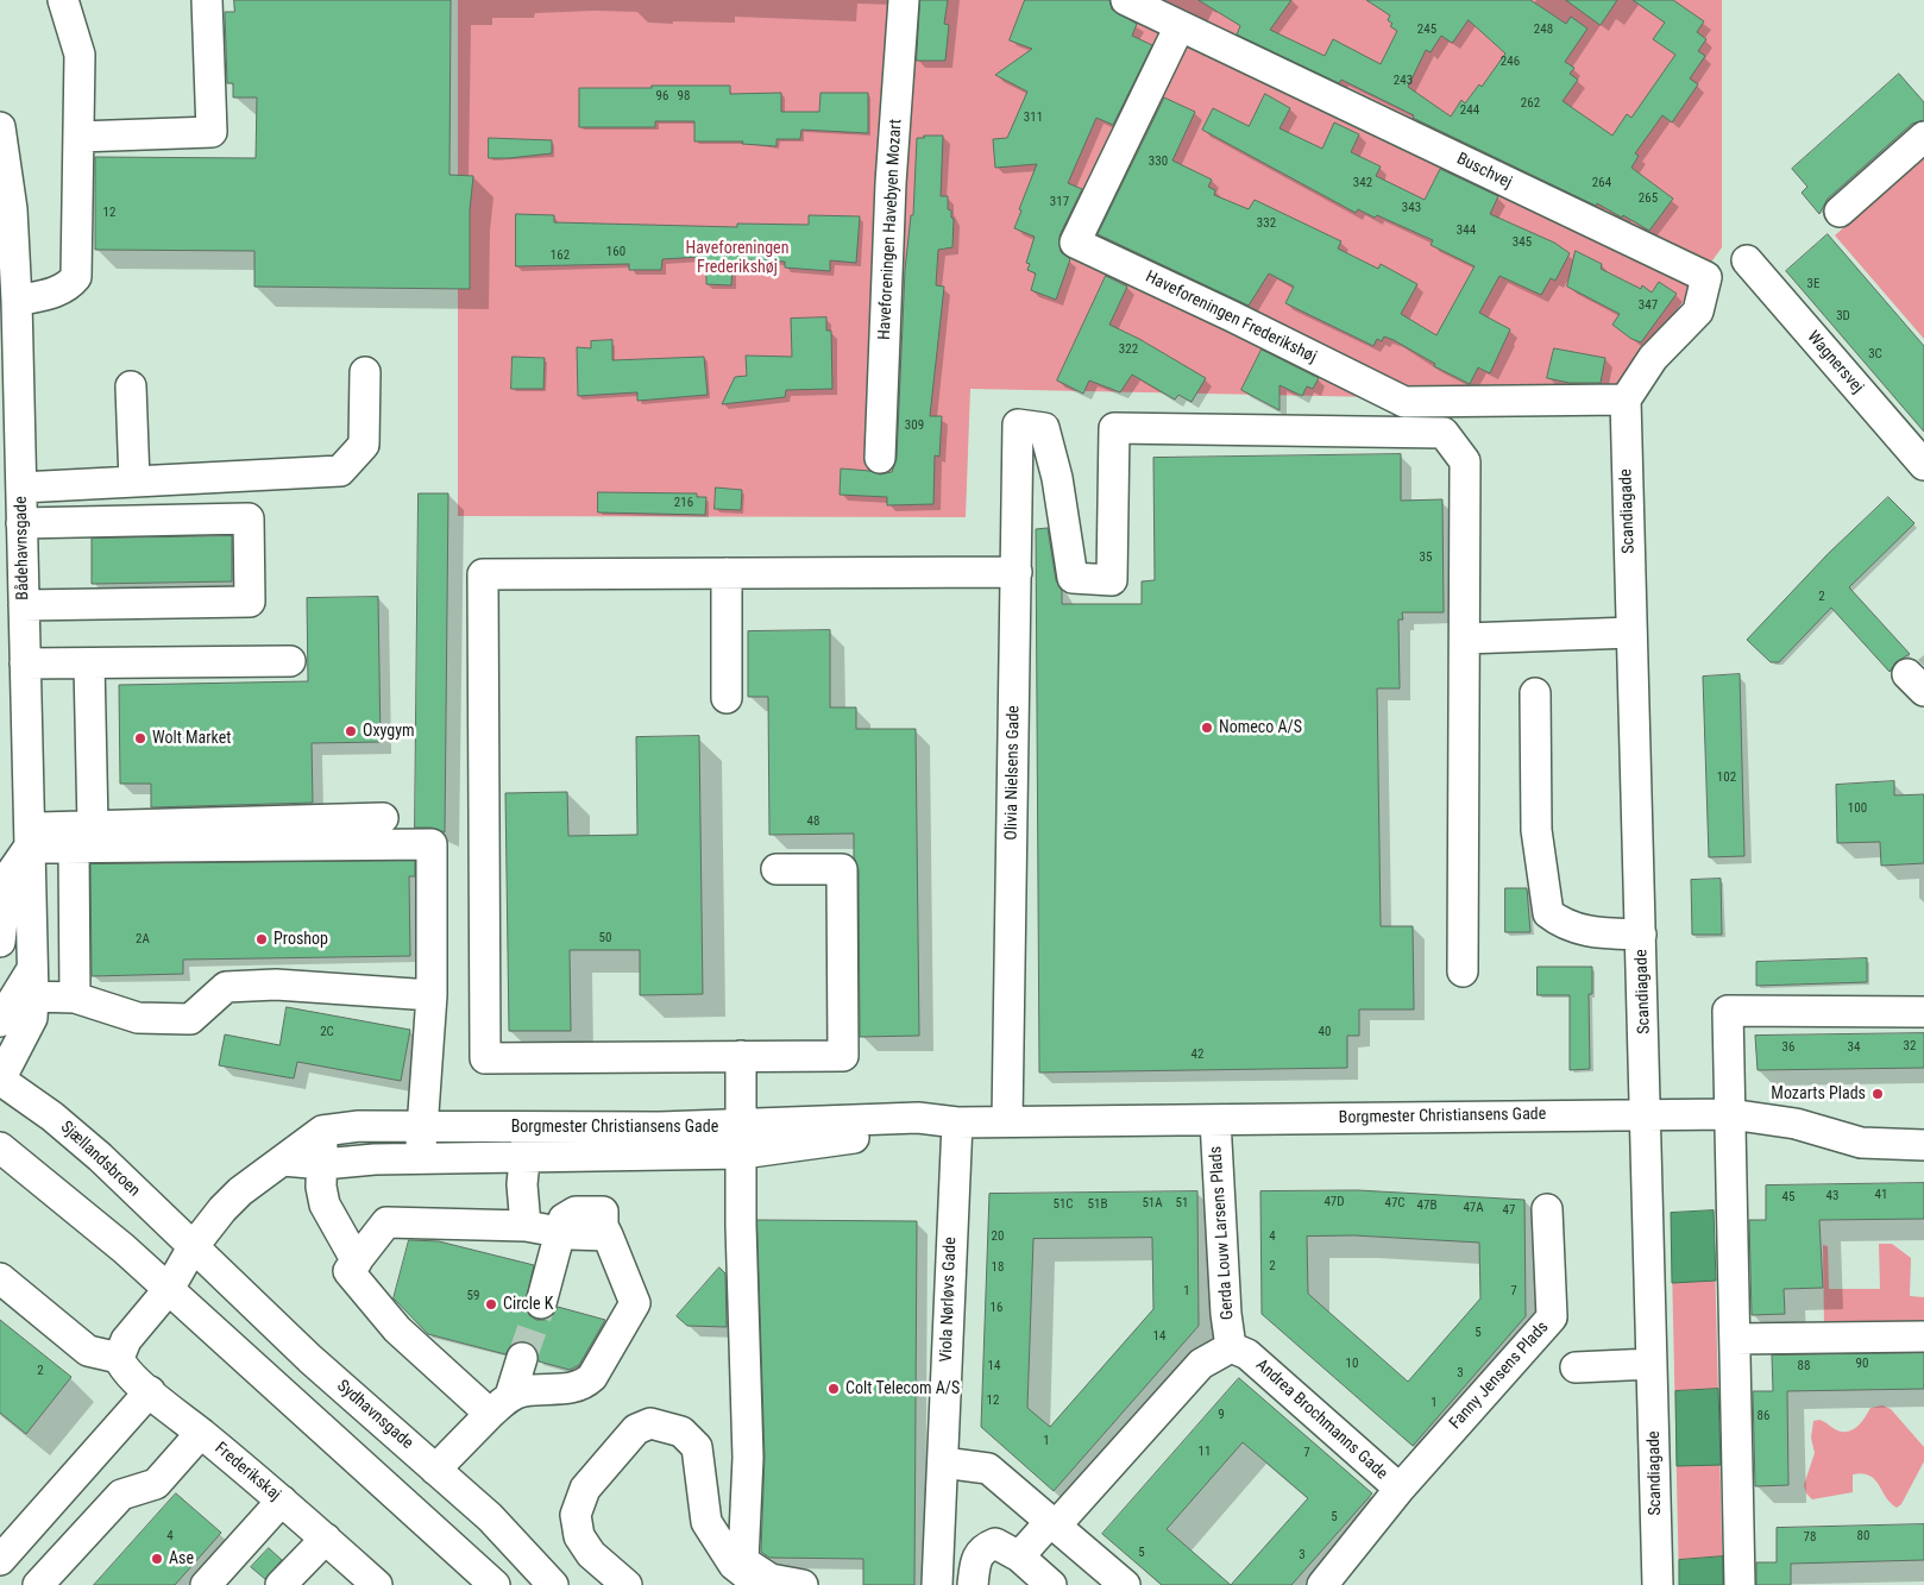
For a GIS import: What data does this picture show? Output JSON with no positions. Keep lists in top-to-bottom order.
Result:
{
  "streets": {
    "street": [
      "Buschvej",
      "Haveforeningen Havebyen Mozart",
      "Haveforeningen Frederikshøj",
      "Wagnersvej",
      "Scandiagade",
      "Bådehavnsgade",
      "Olivia Nielsens Gade",
      "Borgmester Christiansens Gade",
      "Sjællandsbroen",
      "Gerda Louw Larsens Plads",
      "Viola Nørløvs Gade",
      "Fanny Jensens Plads",
      "Sydhavnsgade",
      "Andrea Brochmanns Gade",
      "Frederikskaj"
    ]
  },
  "crossings": [
    ["Buschvej", "Haveforeningen Frederikshøj"],
    ["Buschvej", "Scandiagade"],
    ["Haveforeningen Frederikshøj", "Scandiagade"],
    ["Scandiagade", "Borgmester Christiansens Gade"],
    ["Bådehavnsgade", "Sjællandsbroen"],
    ["Olivia Nielsens Gade", "Borgmester Christiansens Gade"],
    ["Borgmester Christiansens Gade", "Sjællandsbroen"],
    ["Borgmester Christiansens Gade", "Gerda Louw Larsens Plads"],
    ["Borgmester Christiansens Gade", "Viola Nørløvs Gade"],
    ["Borgmester Christiansens Gade", "Sydhavnsgade"],
    ["Sjællandsbroen", "Sydhavnsgade"],
    ["Gerda Louw Larsens Plads", "Andrea Brochmanns Gade"],
    ["Fanny Jensens Plads", "Andrea Brochmanns Gade"]
  ],
  "parks": ["Haveforeningen Frederikshøj"],
  "places": [
    "Nomeco A/S",
    "Oxygym",
    "Wolt Market",
    "Proshop",
    "Mozarts Plads",
    "Circle K",
    "Colt Telecom A/S",
    "Ase"
  ],
  "house_numbers": [
    "245",
    "248",
    "246",
    "243",
    "96",
    "98",
    "262",
    "244",
    "311",
    "330",
    "342",
    "264",
    "265",
    "317",
    "343",
    "12",
    "332",
    "344",
    "345",
    "160",
    "162",
    "3E",
    "347",
    "3D",
    "322",
    "3C",
    "309",
    "216",
    "35",
    "2",
    "102",
    "100",
    "48",
    "50",
    "2A",
    "2C",
    "40",
    "32",
    "36",
    "34",
    "42",
    "41",
    "43",
    "45",
    "47D",
    "51A",
    "51",
    "47C",
    "51C",
    "51B",
    "47B",
    "47A",
    "47",
    "20",
    "4",
    "2",
    "18",
    "1",
    "7",
    "59",
    "16",
    "5",
    "14",
    "10",
    "90",
    "14",
    "88",
    "2",
    "3",
    "12",
    "1",
    "9",
    "86",
    "1",
    "11",
    "7",
    "5",
    "4",
    "80",
    "78",
    "5",
    "3"
  ]
}
